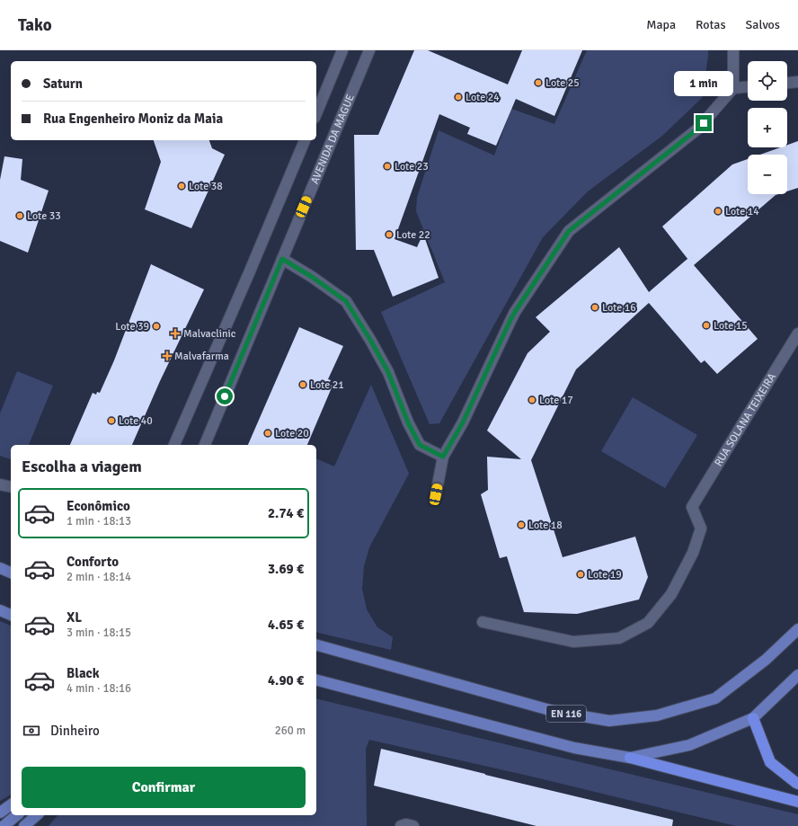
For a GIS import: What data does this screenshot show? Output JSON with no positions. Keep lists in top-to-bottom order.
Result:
{
  "streets": {
    "main road": ["EN 116"],
    "street": ["AVENIDA DA MAGUE", "RUA SOLANA TEIXEIRA"]
  },
  "places": {
    "other": [
      "Lote 25",
      "Lote 24",
      "Lote 23",
      "Lote 38",
      "Lote 14",
      "Lote 33",
      "Lote 22",
      "Lote 16",
      "Lote 15",
      "Lote 39",
      "Lote 21",
      "Lote 17",
      "Lote 40",
      "Lote 20",
      "Lote 18",
      "Lote 19"
    ],
    "health": ["Malvaclinic", "Malvafarma"]
  },
  "page": {
    "header": "Tako",
    "nav": ["Mapa", "Rotas", "Salvos"],
    "map_buttons": ["+", "−"],
    "banner": ["Saturn", "Rua Engenheiro Moniz da Maia"],
    "bubble": "1 min",
    "heading": "Escolha a viagem",
    "list": [
      {
        "name": "Econômico",
        "note": "1 min · 18:13",
        "value": "2.74 €"
      },
      {
        "name": "Conforto",
        "note": "2 min · 18:14",
        "value": "3.69 €"
      },
      {
        "name": "XL",
        "note": "3 min · 18:15",
        "value": "4.65 €"
      },
      {
        "name": "Black",
        "note": "4 min · 18:16",
        "value": "4.90 €"
      }
    ],
    "pay": ["Dinheiro", "260 m"],
    "buttons": "Confirmar"
  }
}
